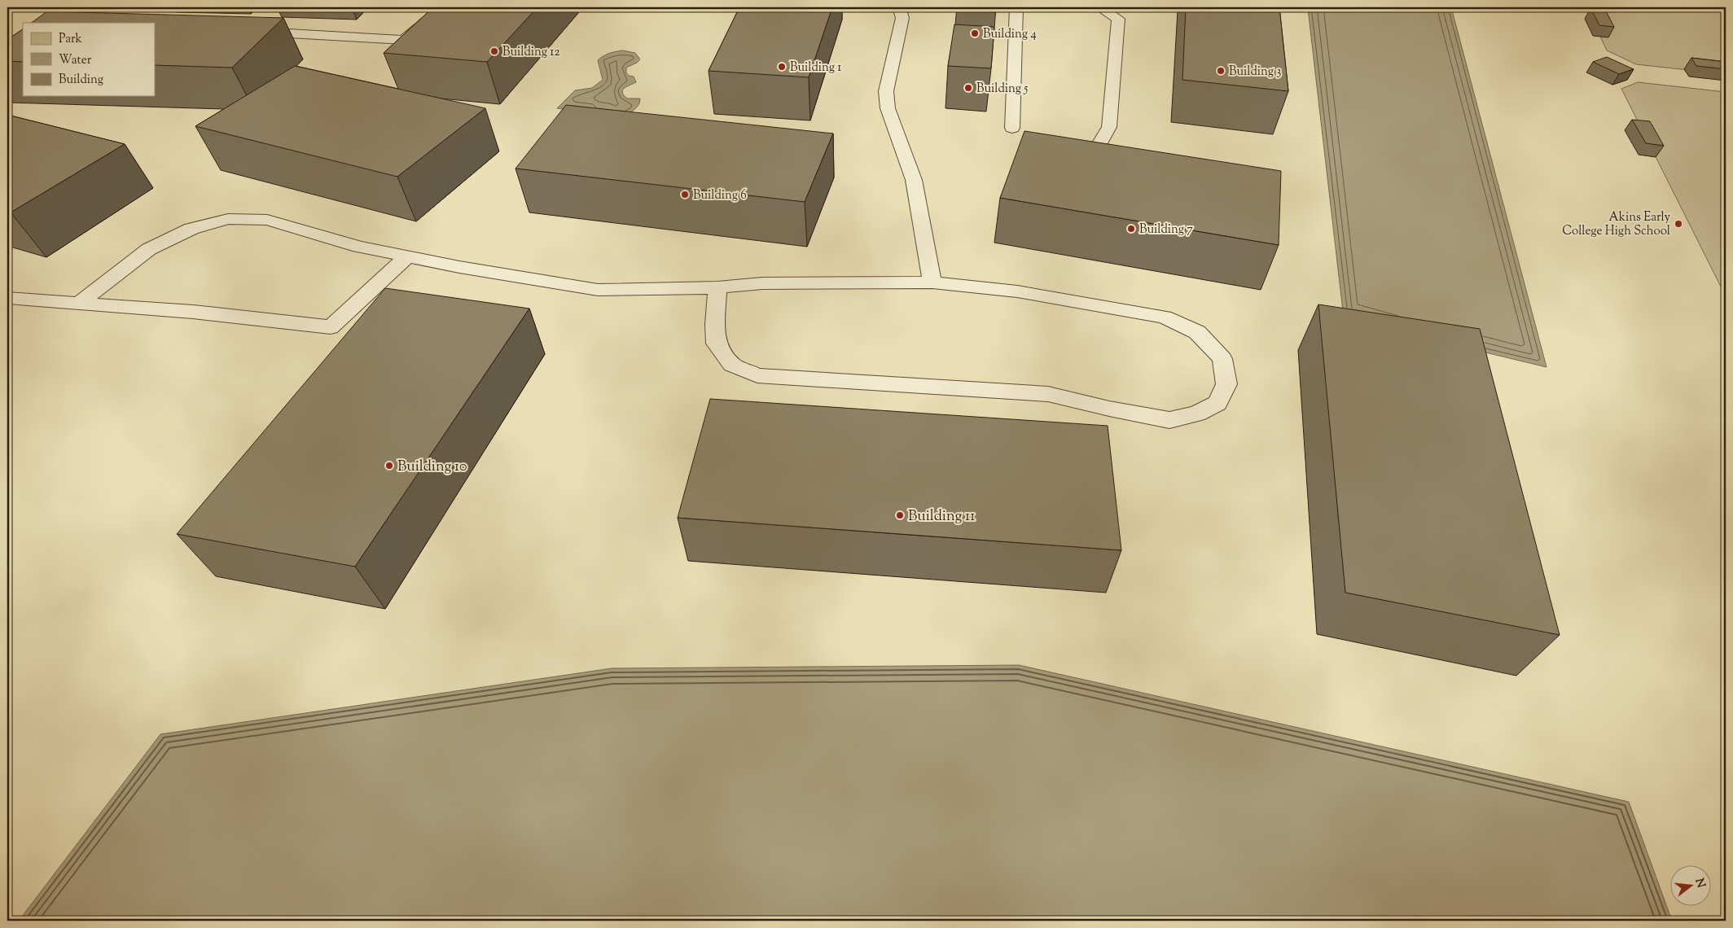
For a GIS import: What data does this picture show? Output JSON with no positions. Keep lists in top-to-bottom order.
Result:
{
  "places": [
    "Building 4",
    "Building 12",
    "Building 1",
    "Building 3",
    "Building 5",
    "Building 6",
    "Akins Early College High School",
    "Building 7",
    "Building 10",
    "Building 11"
  ],
  "legend": ["Park", "Water", "Building"],
  "north": "right"
}
